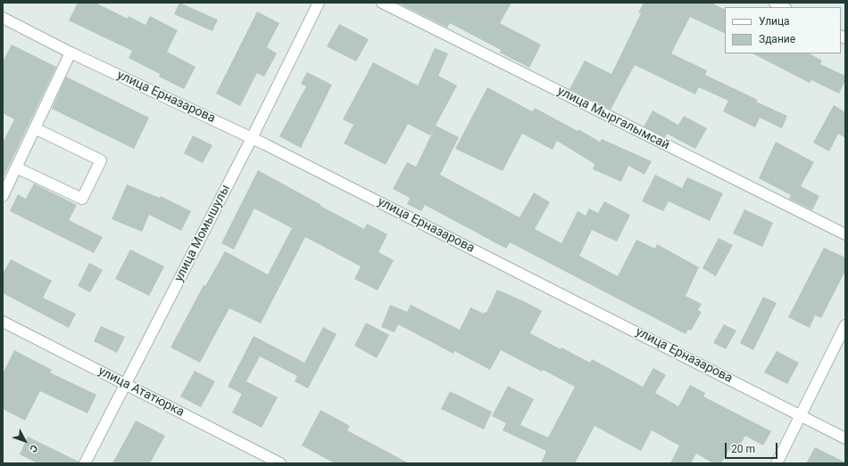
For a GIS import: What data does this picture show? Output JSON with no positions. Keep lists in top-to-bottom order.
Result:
{
  "streets": {
    "street": [
      "улица Ерназарова",
      "улица Мыргалымсай",
      "улица Момышулы",
      "улица Ататюрка"
    ]
  },
  "crossings": [
    ["улица Ерназарова", "улица Момышулы"],
    ["улица Момышулы", "улица Ататюрка"]
  ],
  "legend": ["Улица", "Здание"],
  "scale_bar": "20 m",
  "north": "bottom right"
}
